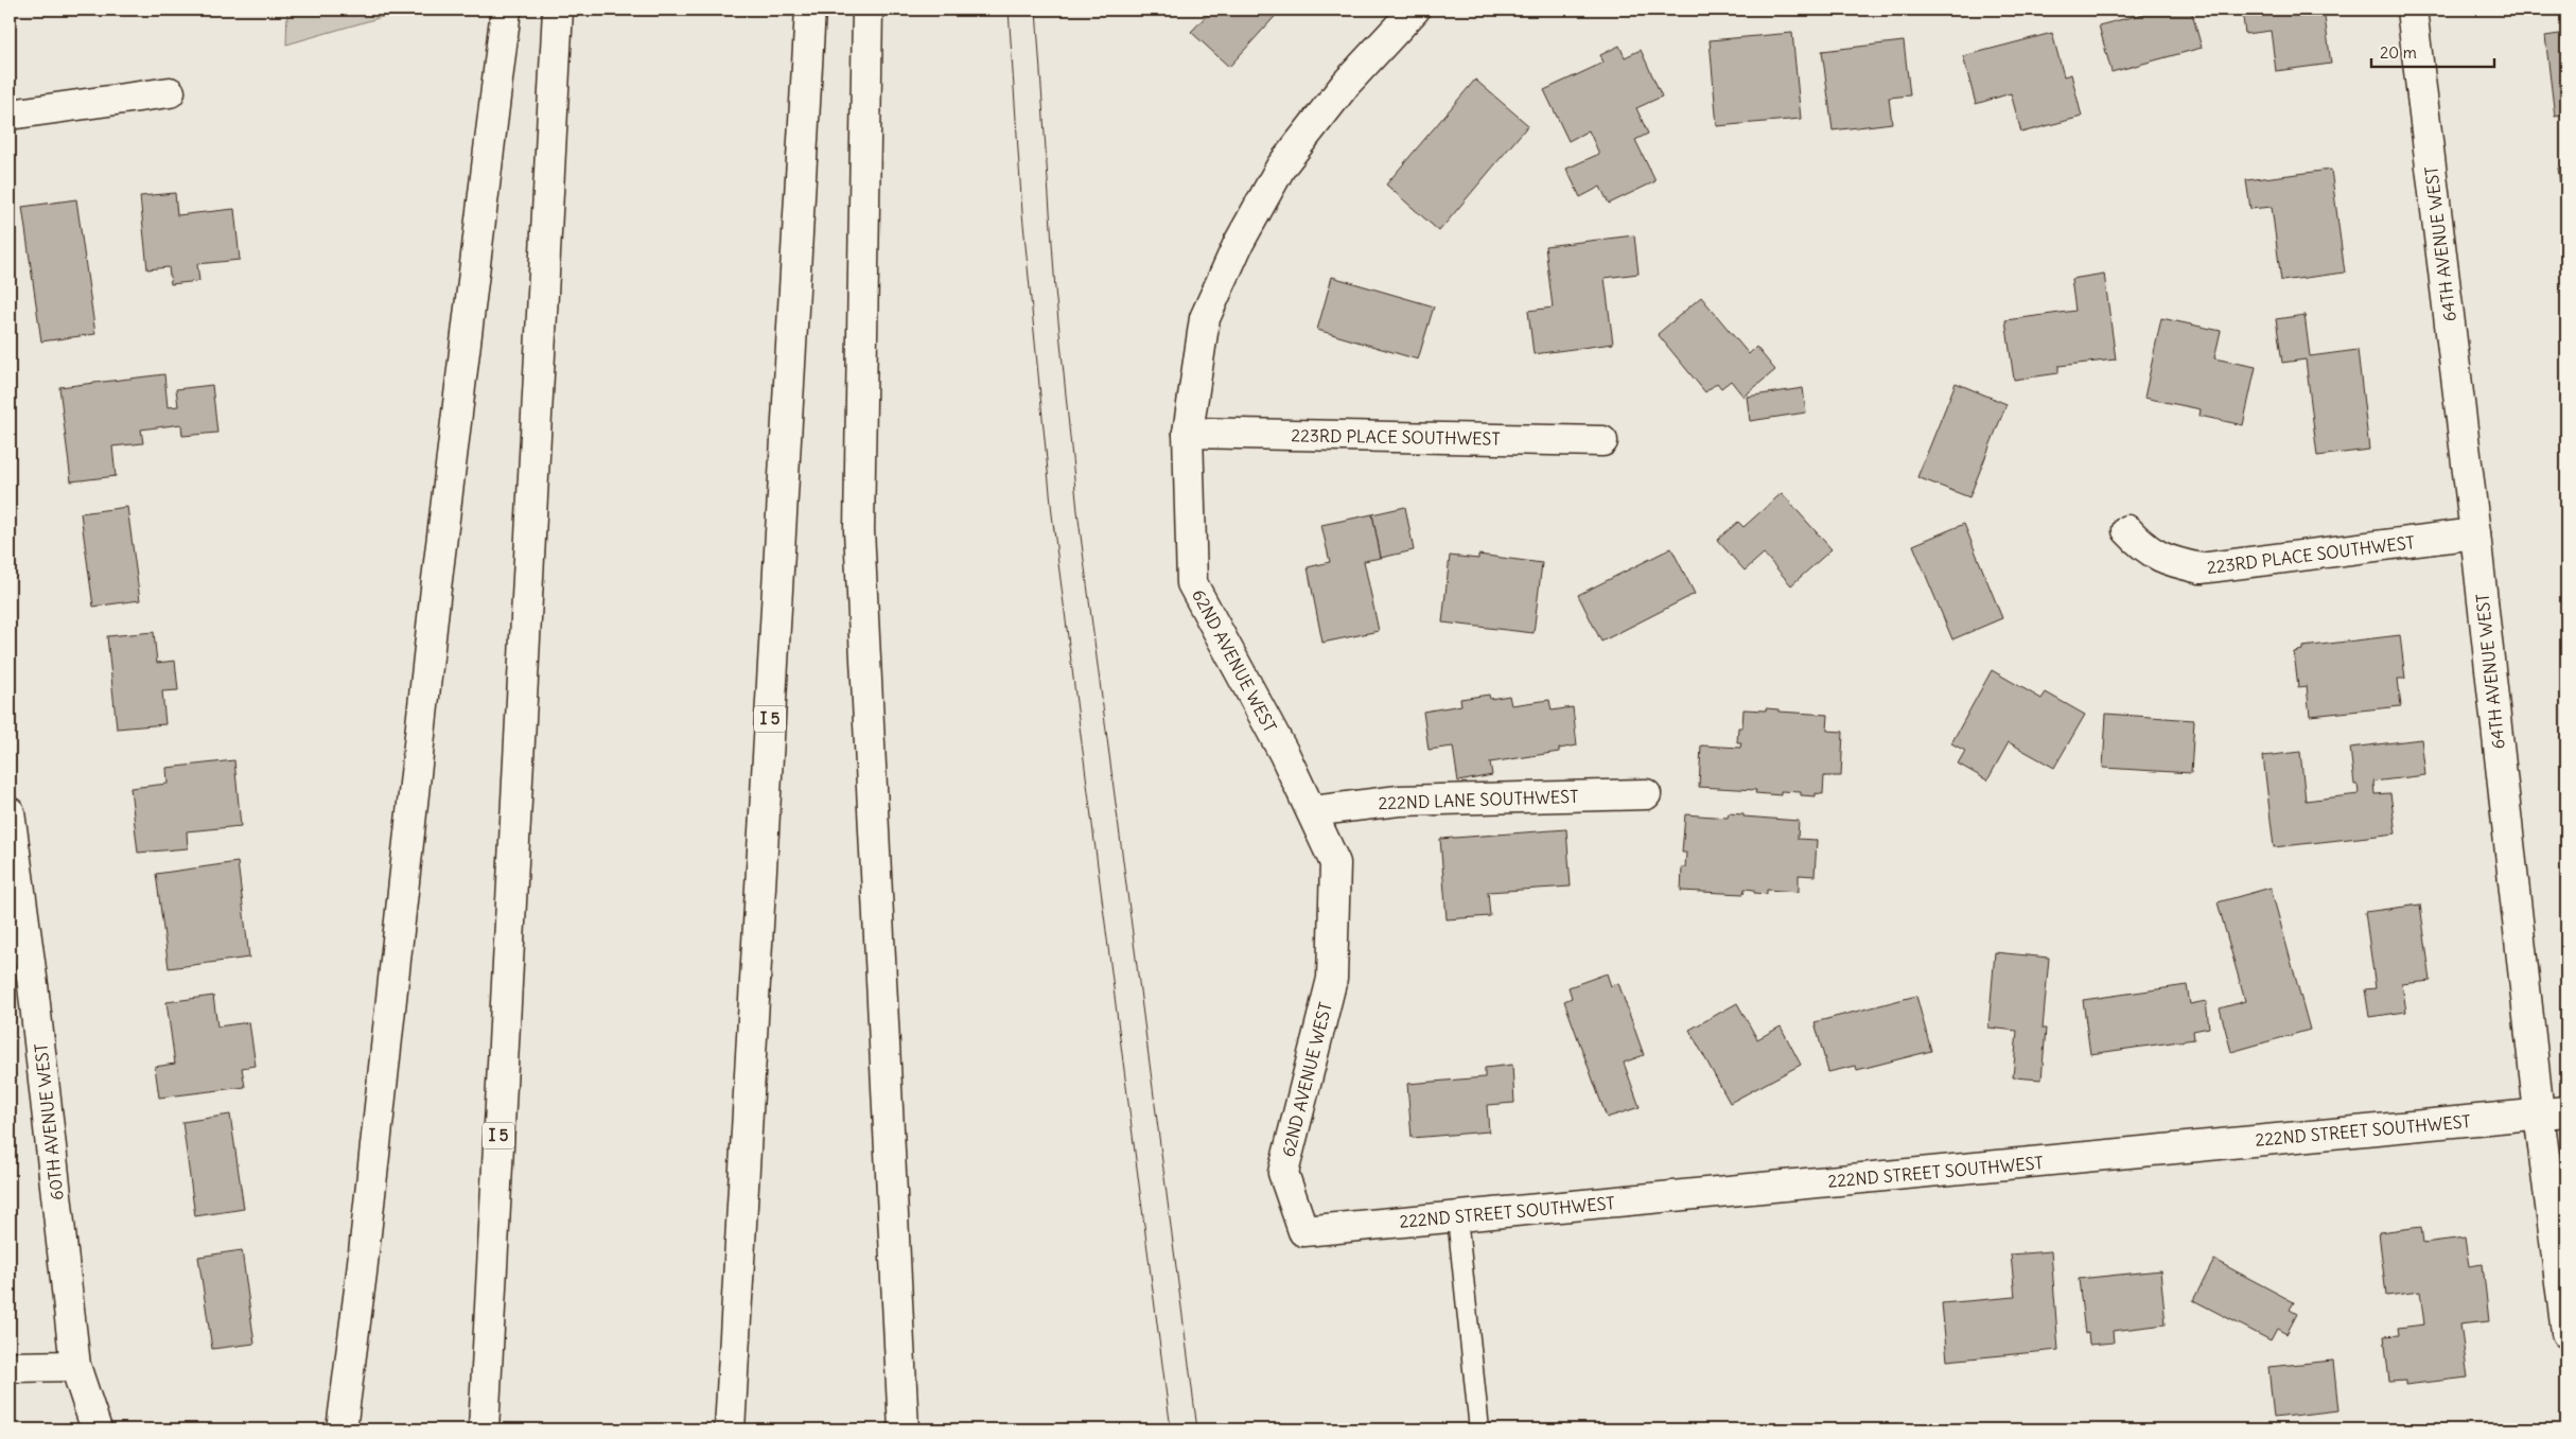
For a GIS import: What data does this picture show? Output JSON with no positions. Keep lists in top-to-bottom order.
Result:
{
  "streets": {
    "main road": [
      "64TH AVENUE WEST",
      "223RD PLACE SOUTHWEST",
      "62ND AVENUE WEST",
      "I 5",
      "222ND LANE SOUTHWEST",
      "60TH AVENUE WEST",
      "222ND STREET SOUTHWEST"
    ]
  },
  "crossings": [
    ["64TH AVENUE WEST", "223RD PLACE SOUTHWEST"],
    ["64TH AVENUE WEST", "222ND STREET SOUTHWEST"],
    ["223RD PLACE SOUTHWEST", "62ND AVENUE WEST"],
    ["62ND AVENUE WEST", "222ND LANE SOUTHWEST"],
    ["62ND AVENUE WEST", "222ND STREET SOUTHWEST"]
  ],
  "scale_bar": "20 m"
}
